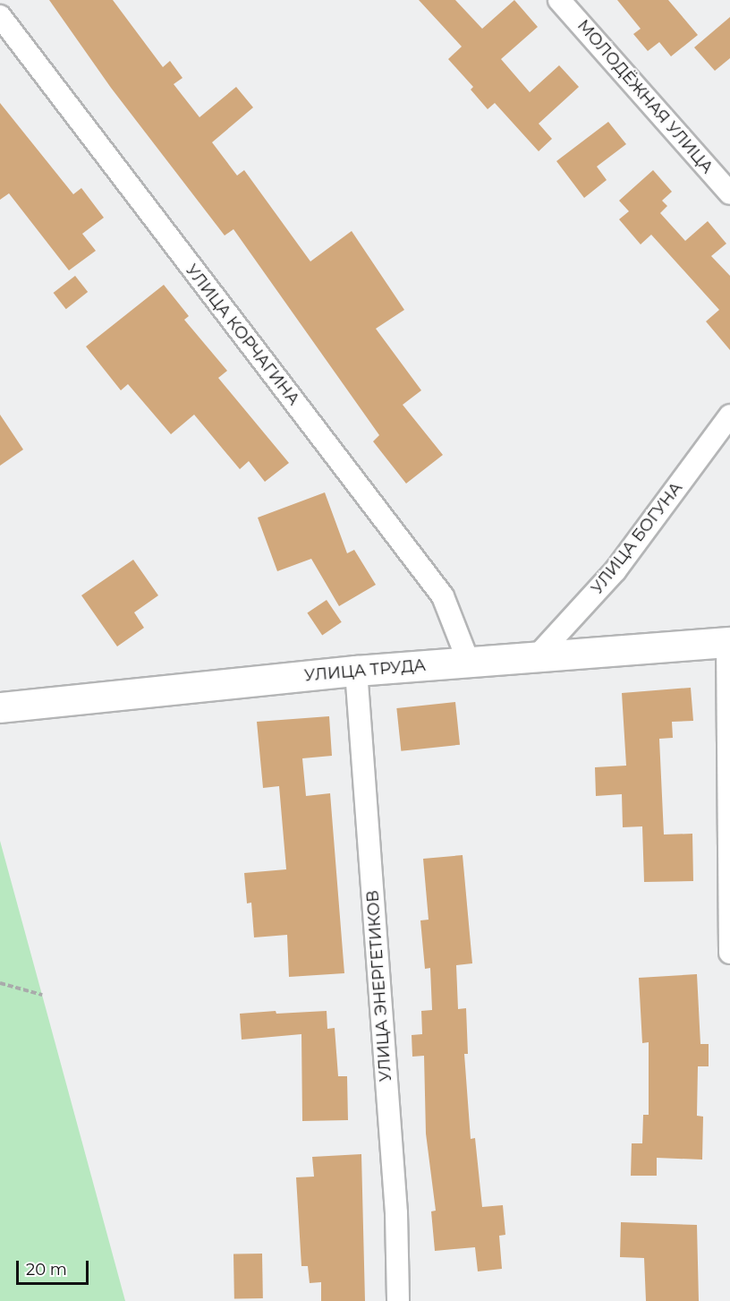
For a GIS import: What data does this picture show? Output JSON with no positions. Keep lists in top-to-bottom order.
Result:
{
  "streets": {
    "street": [
      "МОЛОДЁЖНАЯ УЛИЦА",
      "УЛИЦА КОРЧАГИНА",
      "УЛИЦА БОГУНА",
      "УЛИЦА ТРУДА",
      "УЛИЦА ЭНЕРГЕТИКОВ"
    ]
  },
  "crossings": [
    ["УЛИЦА КОРЧАГИНА", "УЛИЦА ТРУДА"],
    ["УЛИЦА БОГУНА", "УЛИЦА ТРУДА"],
    ["УЛИЦА ТРУДА", "УЛИЦА ЭНЕРГЕТИКОВ"]
  ],
  "scale_bar": "20 m"
}
